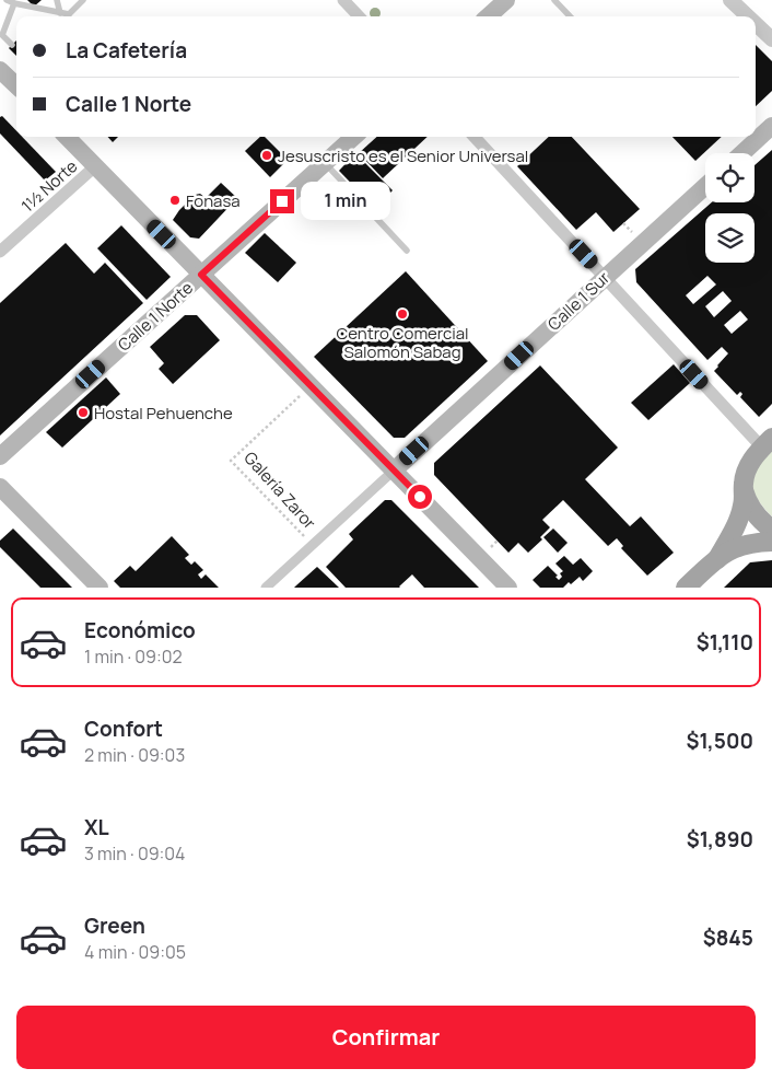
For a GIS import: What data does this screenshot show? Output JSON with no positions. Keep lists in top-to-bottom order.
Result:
{
  "streets": {
    "main road": ["Calle 1 Sur", "Calle 1 Norte"],
    "street": ["1½ Norte"],
    "path": ["Galería Zaror"]
  },
  "places": [
    "Jesuscristo es el Senior Universal",
    "Fonasa",
    "Centro Comercial Salomón Sabag",
    "Hostal Pehuenche"
  ],
  "page": {
    "banner": ["La Cafetería", "Calle 1 Norte"],
    "bubble": "1 min",
    "list": [
      {
        "name": "Económico",
        "note": "1 min · 09:02",
        "value": "$1,110"
      },
      {
        "name": "Confort",
        "note": "2 min · 09:03",
        "value": "$1,500"
      },
      {
        "name": "XL",
        "note": "3 min · 09:04",
        "value": "$1,890"
      },
      {
        "name": "Green",
        "note": "4 min · 09:05",
        "value": "$845"
      }
    ],
    "buttons": "Confirmar"
  }
}
